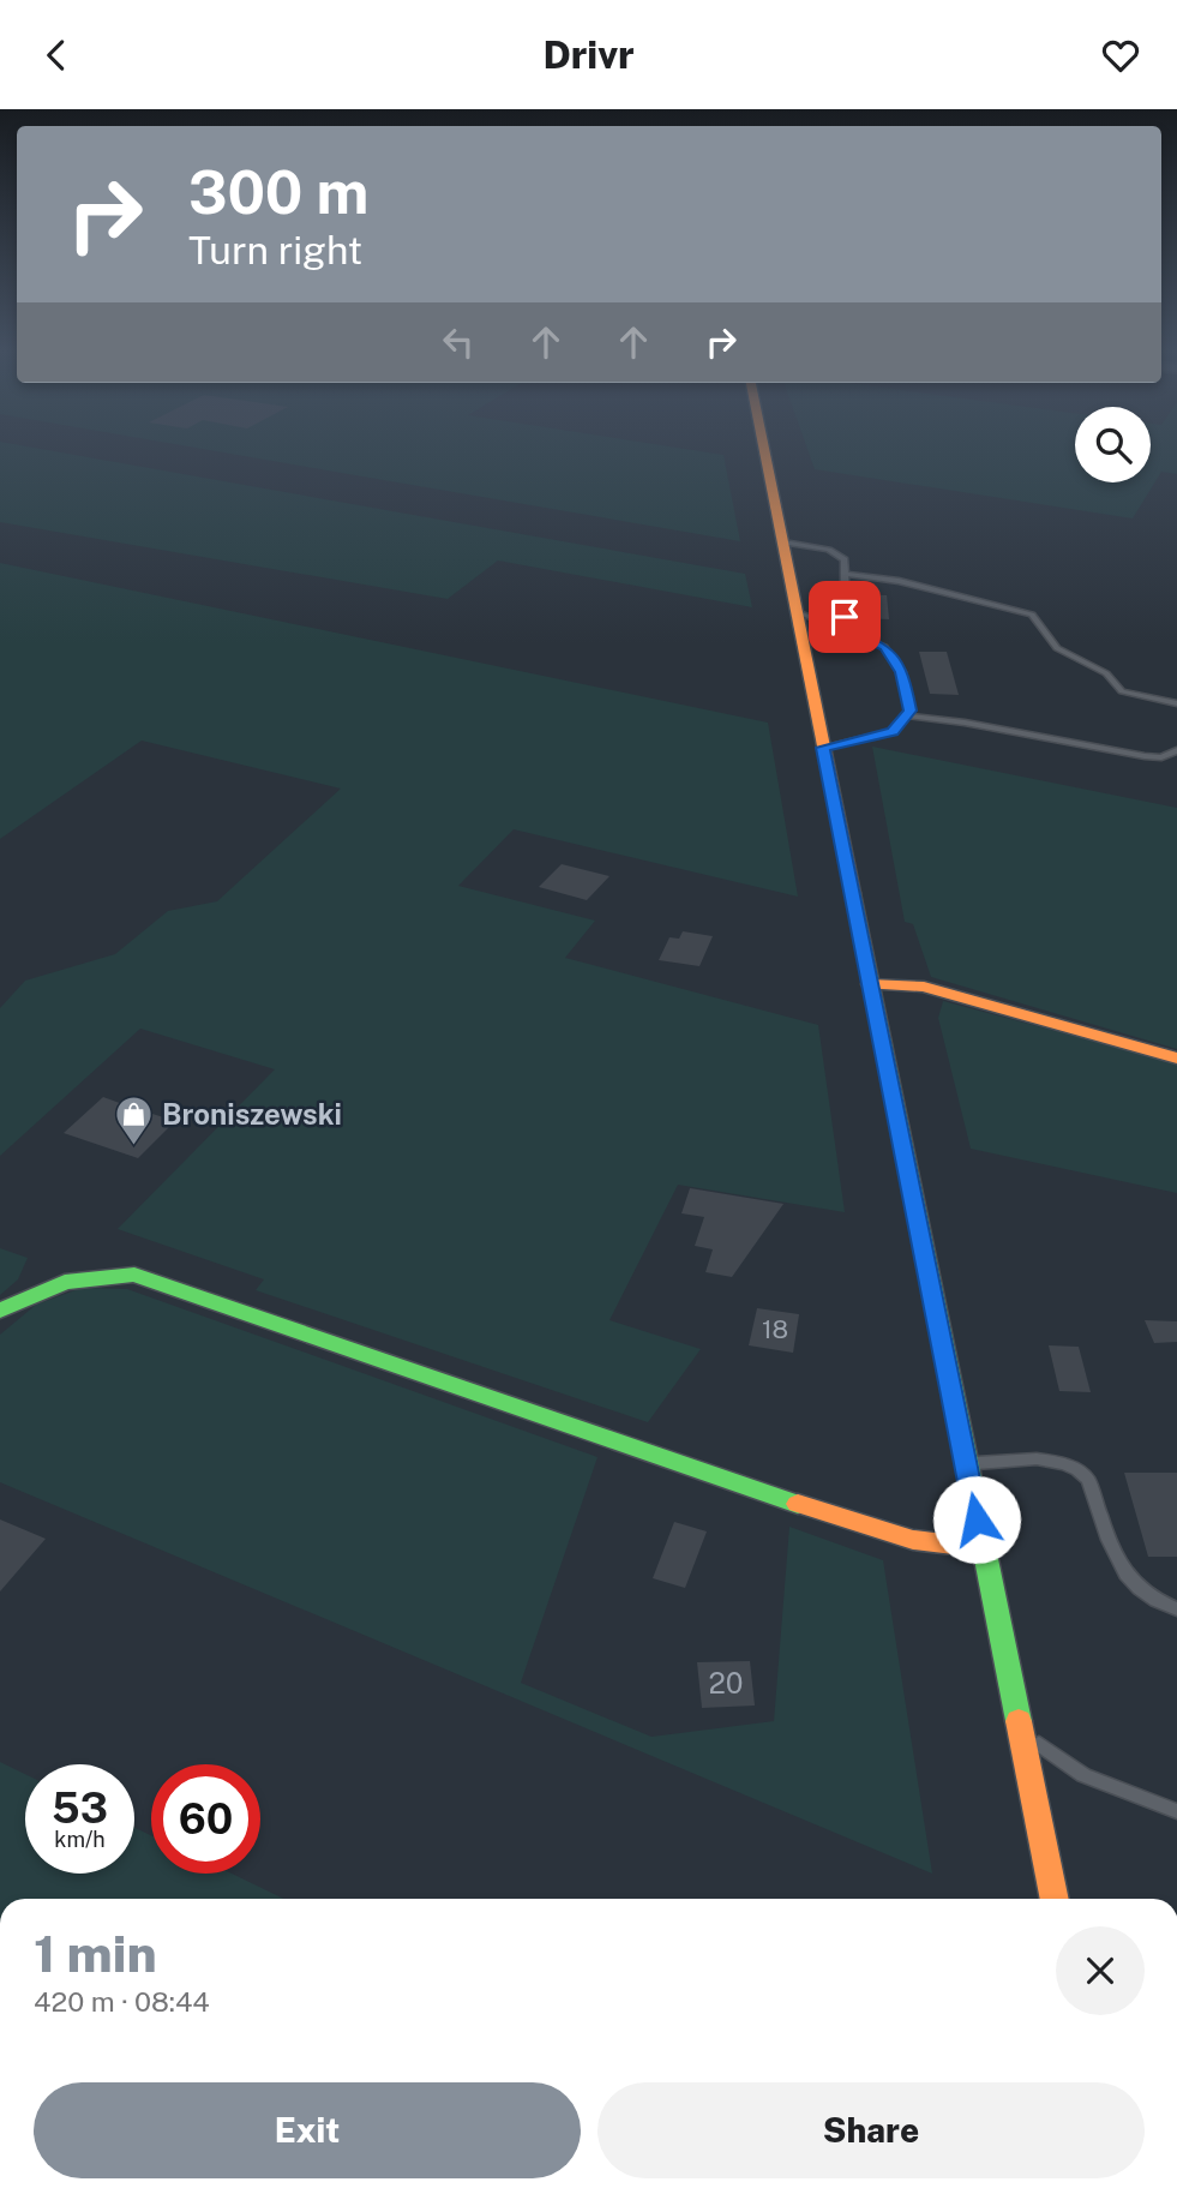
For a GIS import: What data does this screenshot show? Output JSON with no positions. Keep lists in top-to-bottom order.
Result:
{
  "places": {
    "shop": ["Broniszewski"]
  },
  "house_numbers": ["18", "20"],
  "page": {
    "header": "Drivr",
    "turn": ["300 m", "Turn right"],
    "speed": "53 km/h",
    "limit": "60",
    "heading": ["1 min", "420 m · 08:44"],
    "buttons": ["Exit", "Share"]
  }
}
